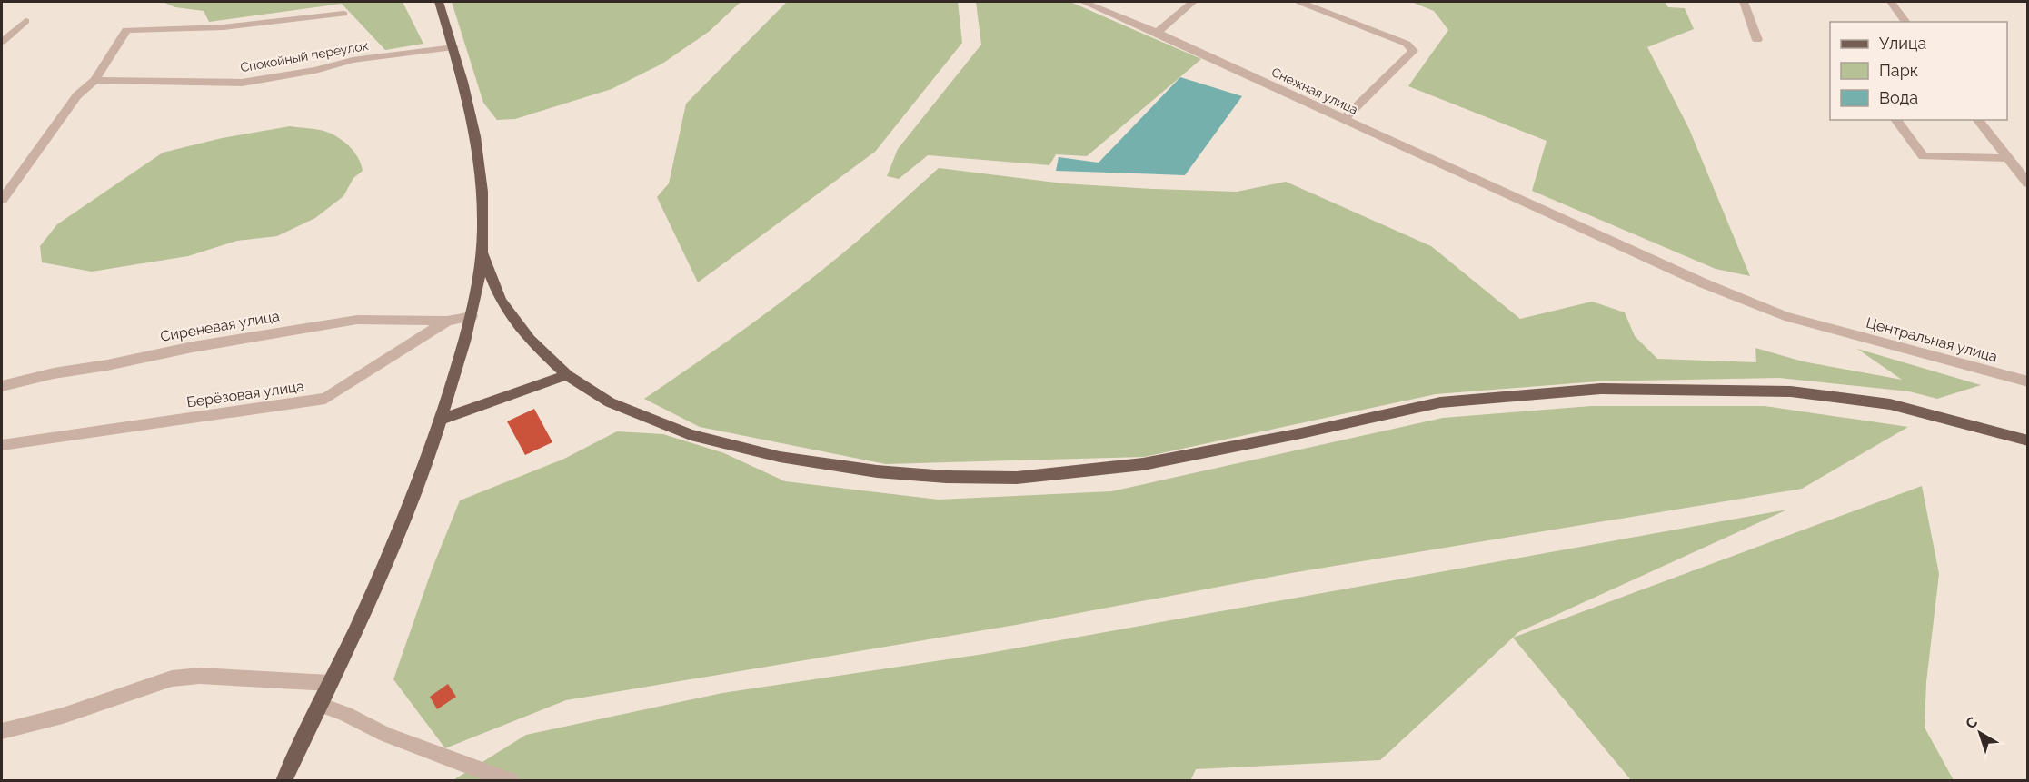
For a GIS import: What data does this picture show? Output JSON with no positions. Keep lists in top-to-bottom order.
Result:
{
  "streets": {
    "street": [
      "Спокойный переулок",
      "Снежная улица",
      "Сиреневая улица",
      "Центральная улица",
      "Берёзовая улица"
    ]
  },
  "crossings": [
    ["Снежная улица", "Центральная улица"],
    ["Сиреневая улица", "Берёзовая улица"]
  ],
  "legend": ["Улица", "Парк", "Вода"],
  "north": "top left"
}
